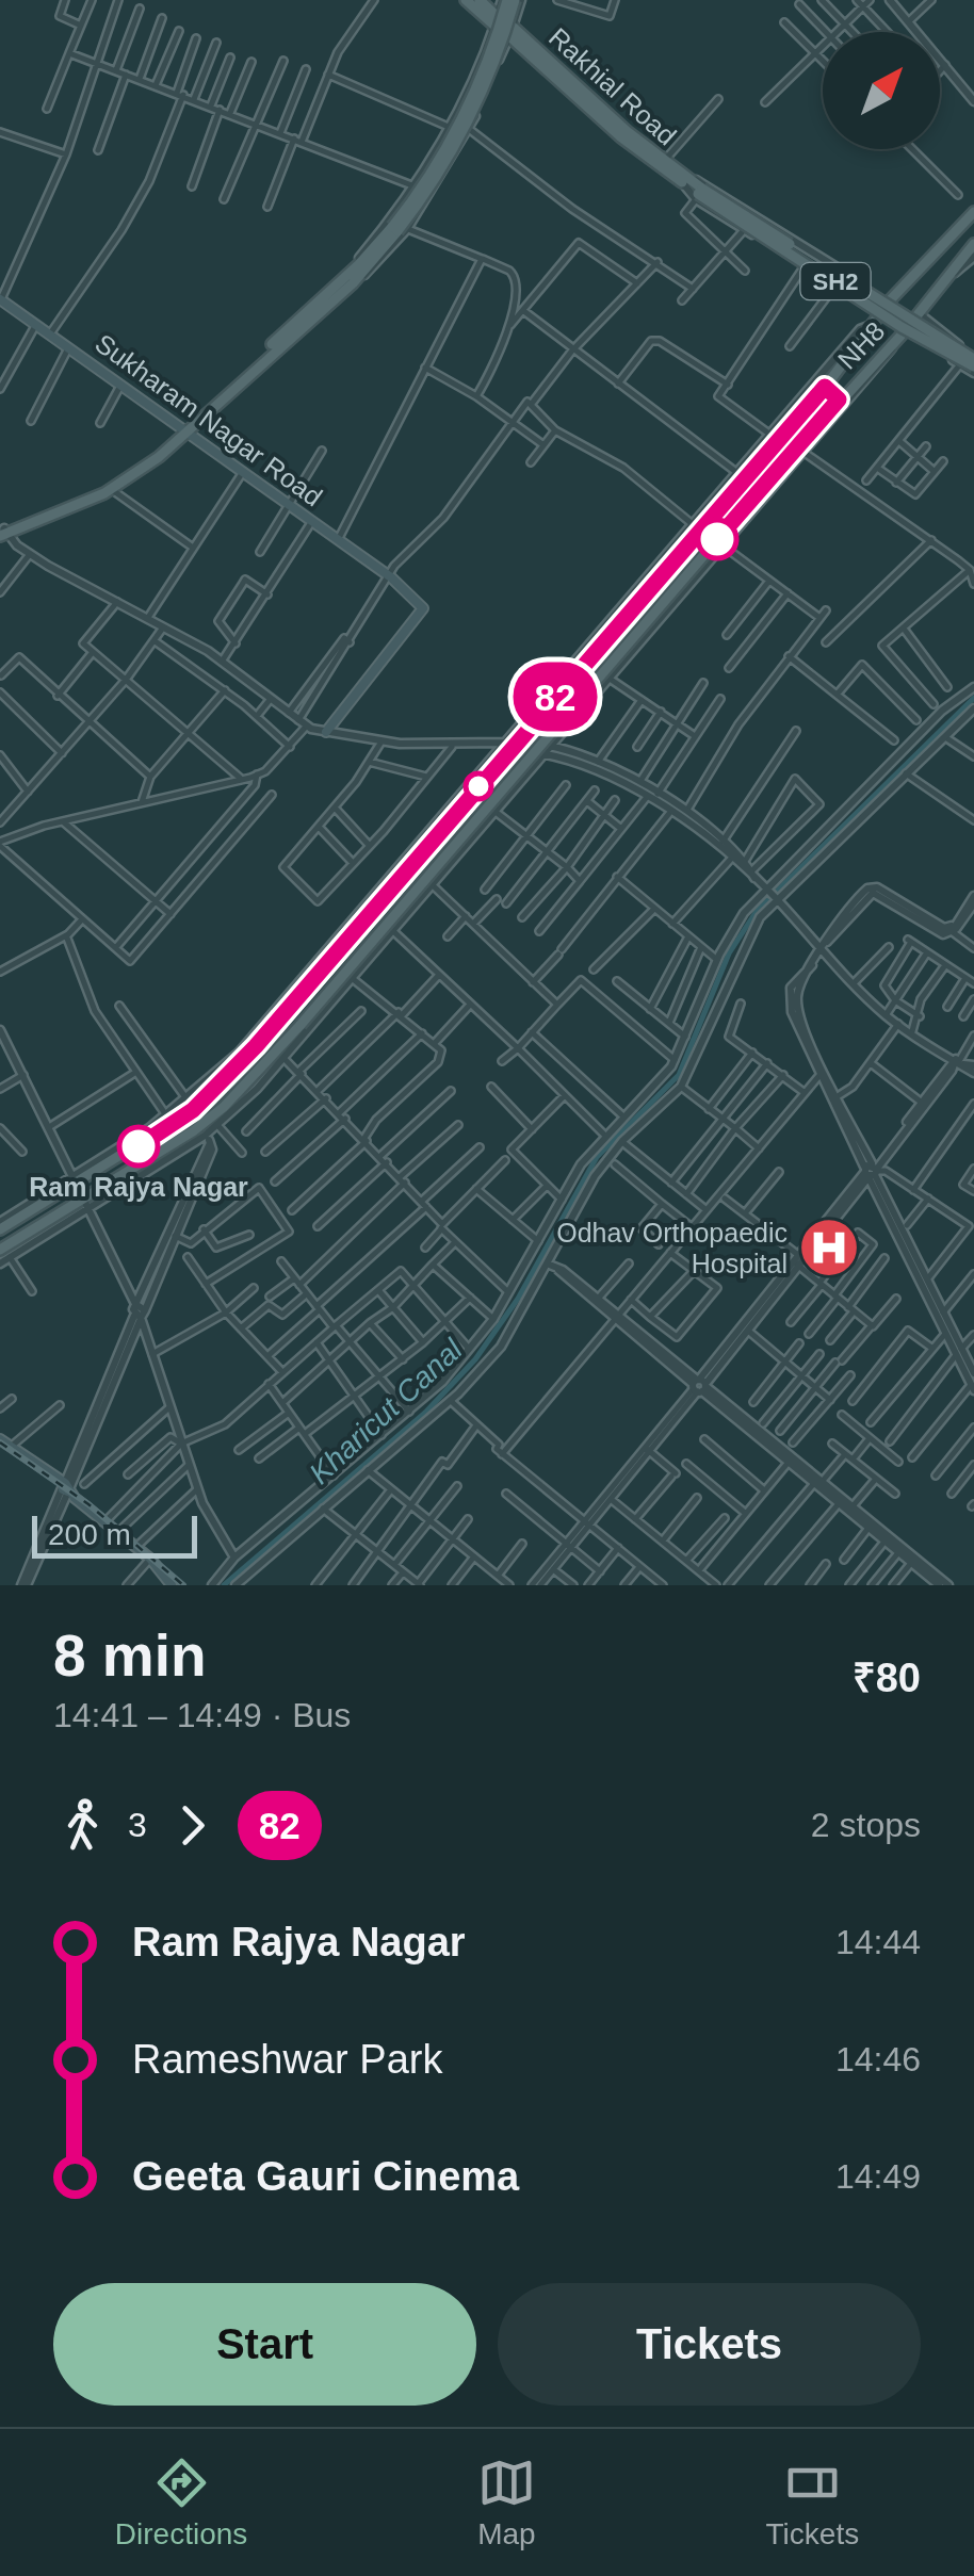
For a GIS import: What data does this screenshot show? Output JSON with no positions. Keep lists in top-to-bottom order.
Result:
{
  "streets": {
    "main road": [
      "Rakhial Road",
      "SH2",
      "NH8",
      "Sukharam Nagar Road"
    ]
  },
  "crossings": [
    ["Rakhial Road", "SH2"]
  ],
  "water": ["Kharicut Canal"],
  "places": {
    "other": ["Ram Rajya Nagar"],
    "hospital": ["Odhav Orthopaedic Hospital"]
  },
  "lines": ["bus line 82"],
  "scale_bar": "200 m",
  "north": "top right",
  "page": {
    "on_map": "82",
    "scale": "200 m",
    "heading": ["8 min", "14:41 – 14:49 · Bus", "₹80"],
    "legs": ["3", "82", "2 stops"],
    "list": [
      {
        "name": "Ram Rajya Nagar",
        "value": "14:44"
      },
      {
        "name": "Rameshwar Park",
        "value": "14:46"
      },
      {
        "name": "Geeta Gauri Cinema",
        "value": "14:49"
      }
    ],
    "buttons": ["Start", "Tickets"],
    "tabs": ["Directions", "Map", "Tickets"]
  }
}
